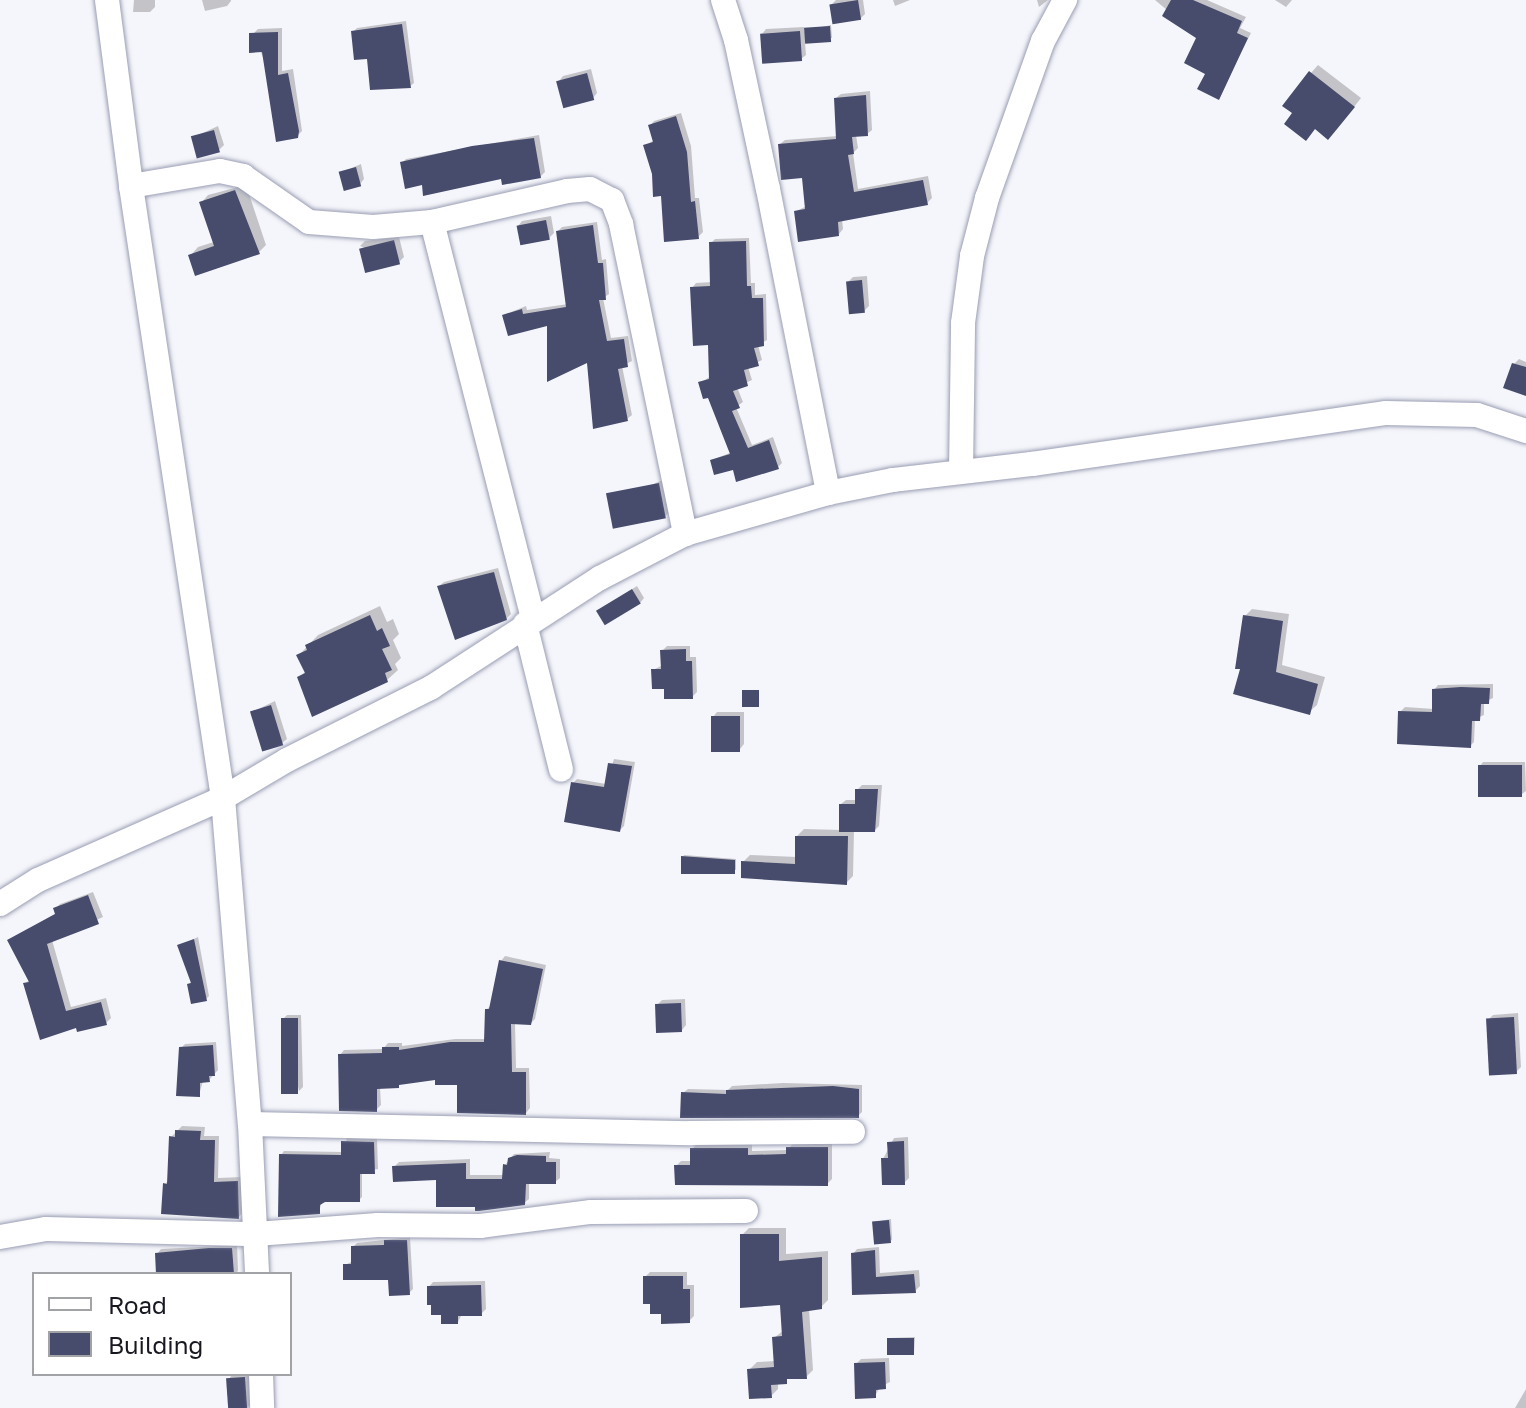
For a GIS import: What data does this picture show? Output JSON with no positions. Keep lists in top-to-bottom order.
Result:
{
  "legend": ["Road", "Building"]
}
